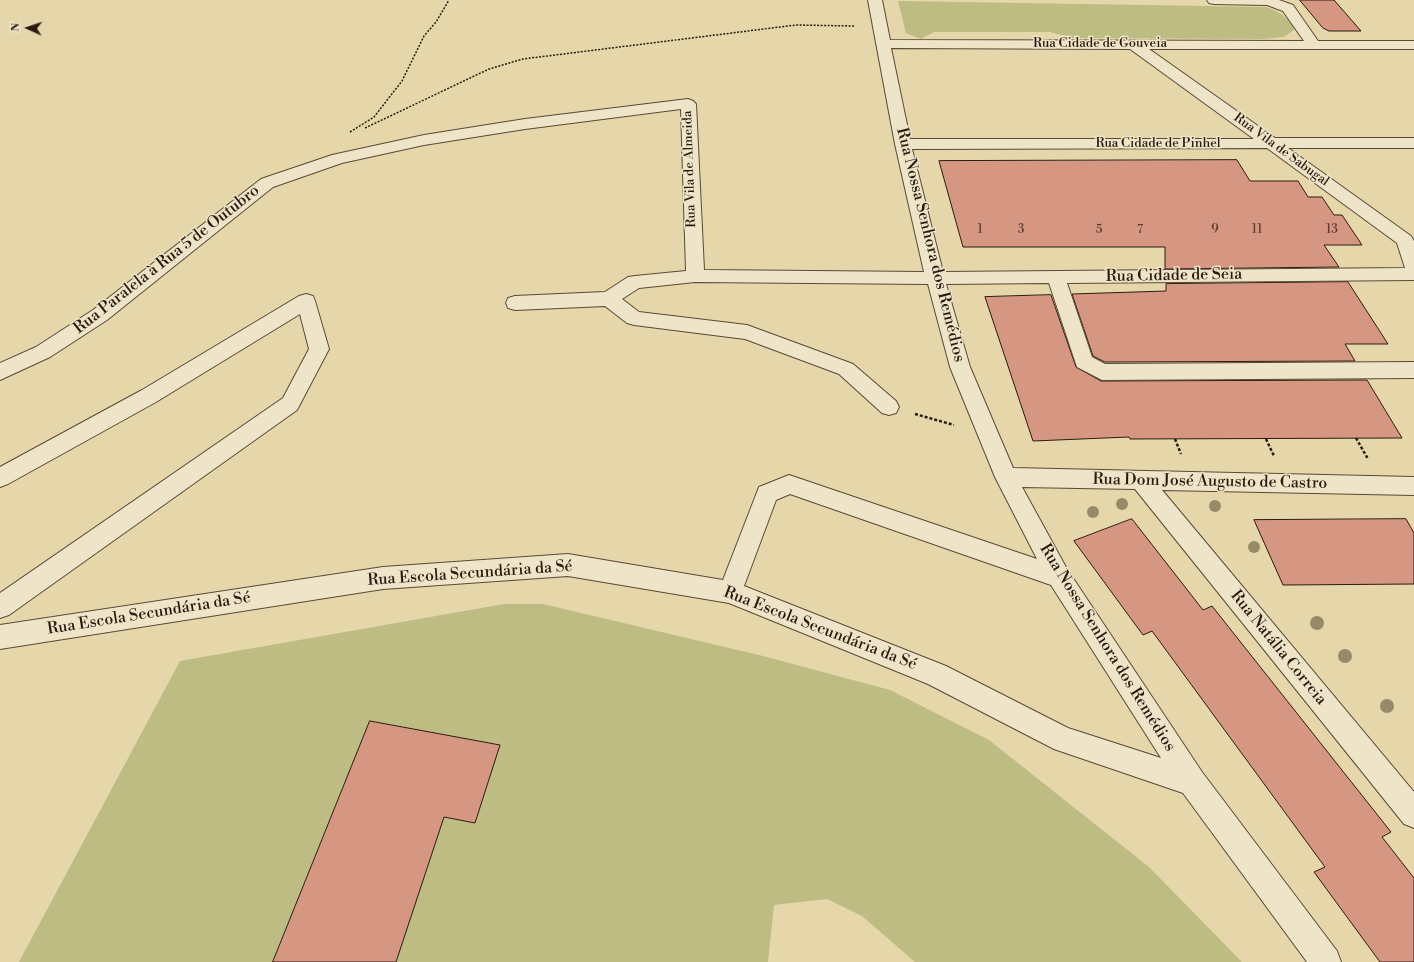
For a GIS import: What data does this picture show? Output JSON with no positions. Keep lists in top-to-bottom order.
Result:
{
  "streets": {
    "street": [
      "Rua Cidade de Gouveia",
      "Rua Cidade de Pinhel",
      "Rua Vila de Sabugal",
      "Rua Vila de Almeida",
      "Rua Nossa Senhora dos Remédios",
      "Rua Paralela à Rua 5 de Outubro",
      "Rua Cidade de Seia",
      "Rua Dom José Augusto de Castro",
      "Rua Escola Secundária da Sé",
      "Rua Natália Correia"
    ]
  },
  "crossings": [
    ["Rua Cidade de Gouveia", "Rua Vila de Sabugal"],
    ["Rua Cidade de Gouveia", "Rua Nossa Senhora dos Remédios"],
    ["Rua Cidade de Pinhel", "Rua Vila de Sabugal"],
    ["Rua Cidade de Pinhel", "Rua Nossa Senhora dos Remédios"],
    ["Rua Vila de Almeida", "Rua Paralela à Rua 5 de Outubro"],
    ["Rua Nossa Senhora dos Remédios", "Rua Cidade de Seia"],
    ["Rua Nossa Senhora dos Remédios", "Rua Dom José Augusto de Castro"],
    ["Rua Nossa Senhora dos Remédios", "Rua Escola Secundária da Sé"],
    ["Rua Dom José Augusto de Castro", "Rua Natália Correia"]
  ],
  "house_numbers": [
    "1",
    "3",
    "5",
    "7",
    "9",
    "11",
    "13"
  ],
  "north": "left"
}
